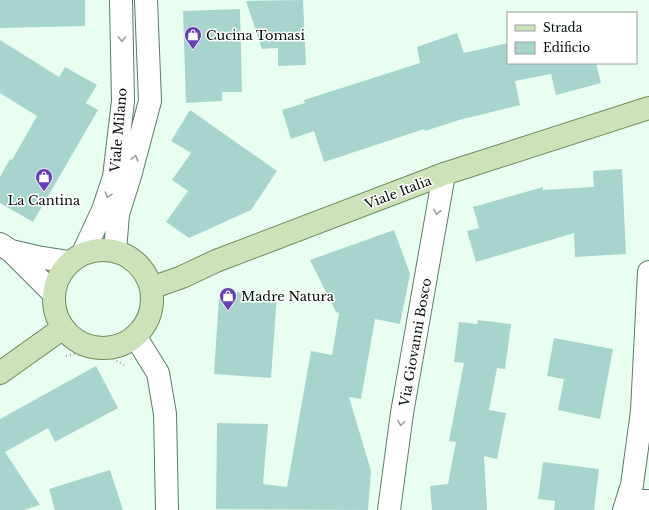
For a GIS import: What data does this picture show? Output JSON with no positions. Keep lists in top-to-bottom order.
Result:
{
  "streets": {
    "main road": ["Viale Italia"],
    "street": ["Viale Milano", "Via Giovanni Bosco"]
  },
  "crossings": [
    ["Viale Milano", "Viale Italia"],
    ["Viale Italia", "Via Giovanni Bosco"]
  ],
  "one_way": ["Via Giovanni Bosco"],
  "places": {
    "shop": ["Cucina Tomasi", "La Cantina", "Madre Natura"]
  },
  "legend": ["Strada", "Edificio"]
}
